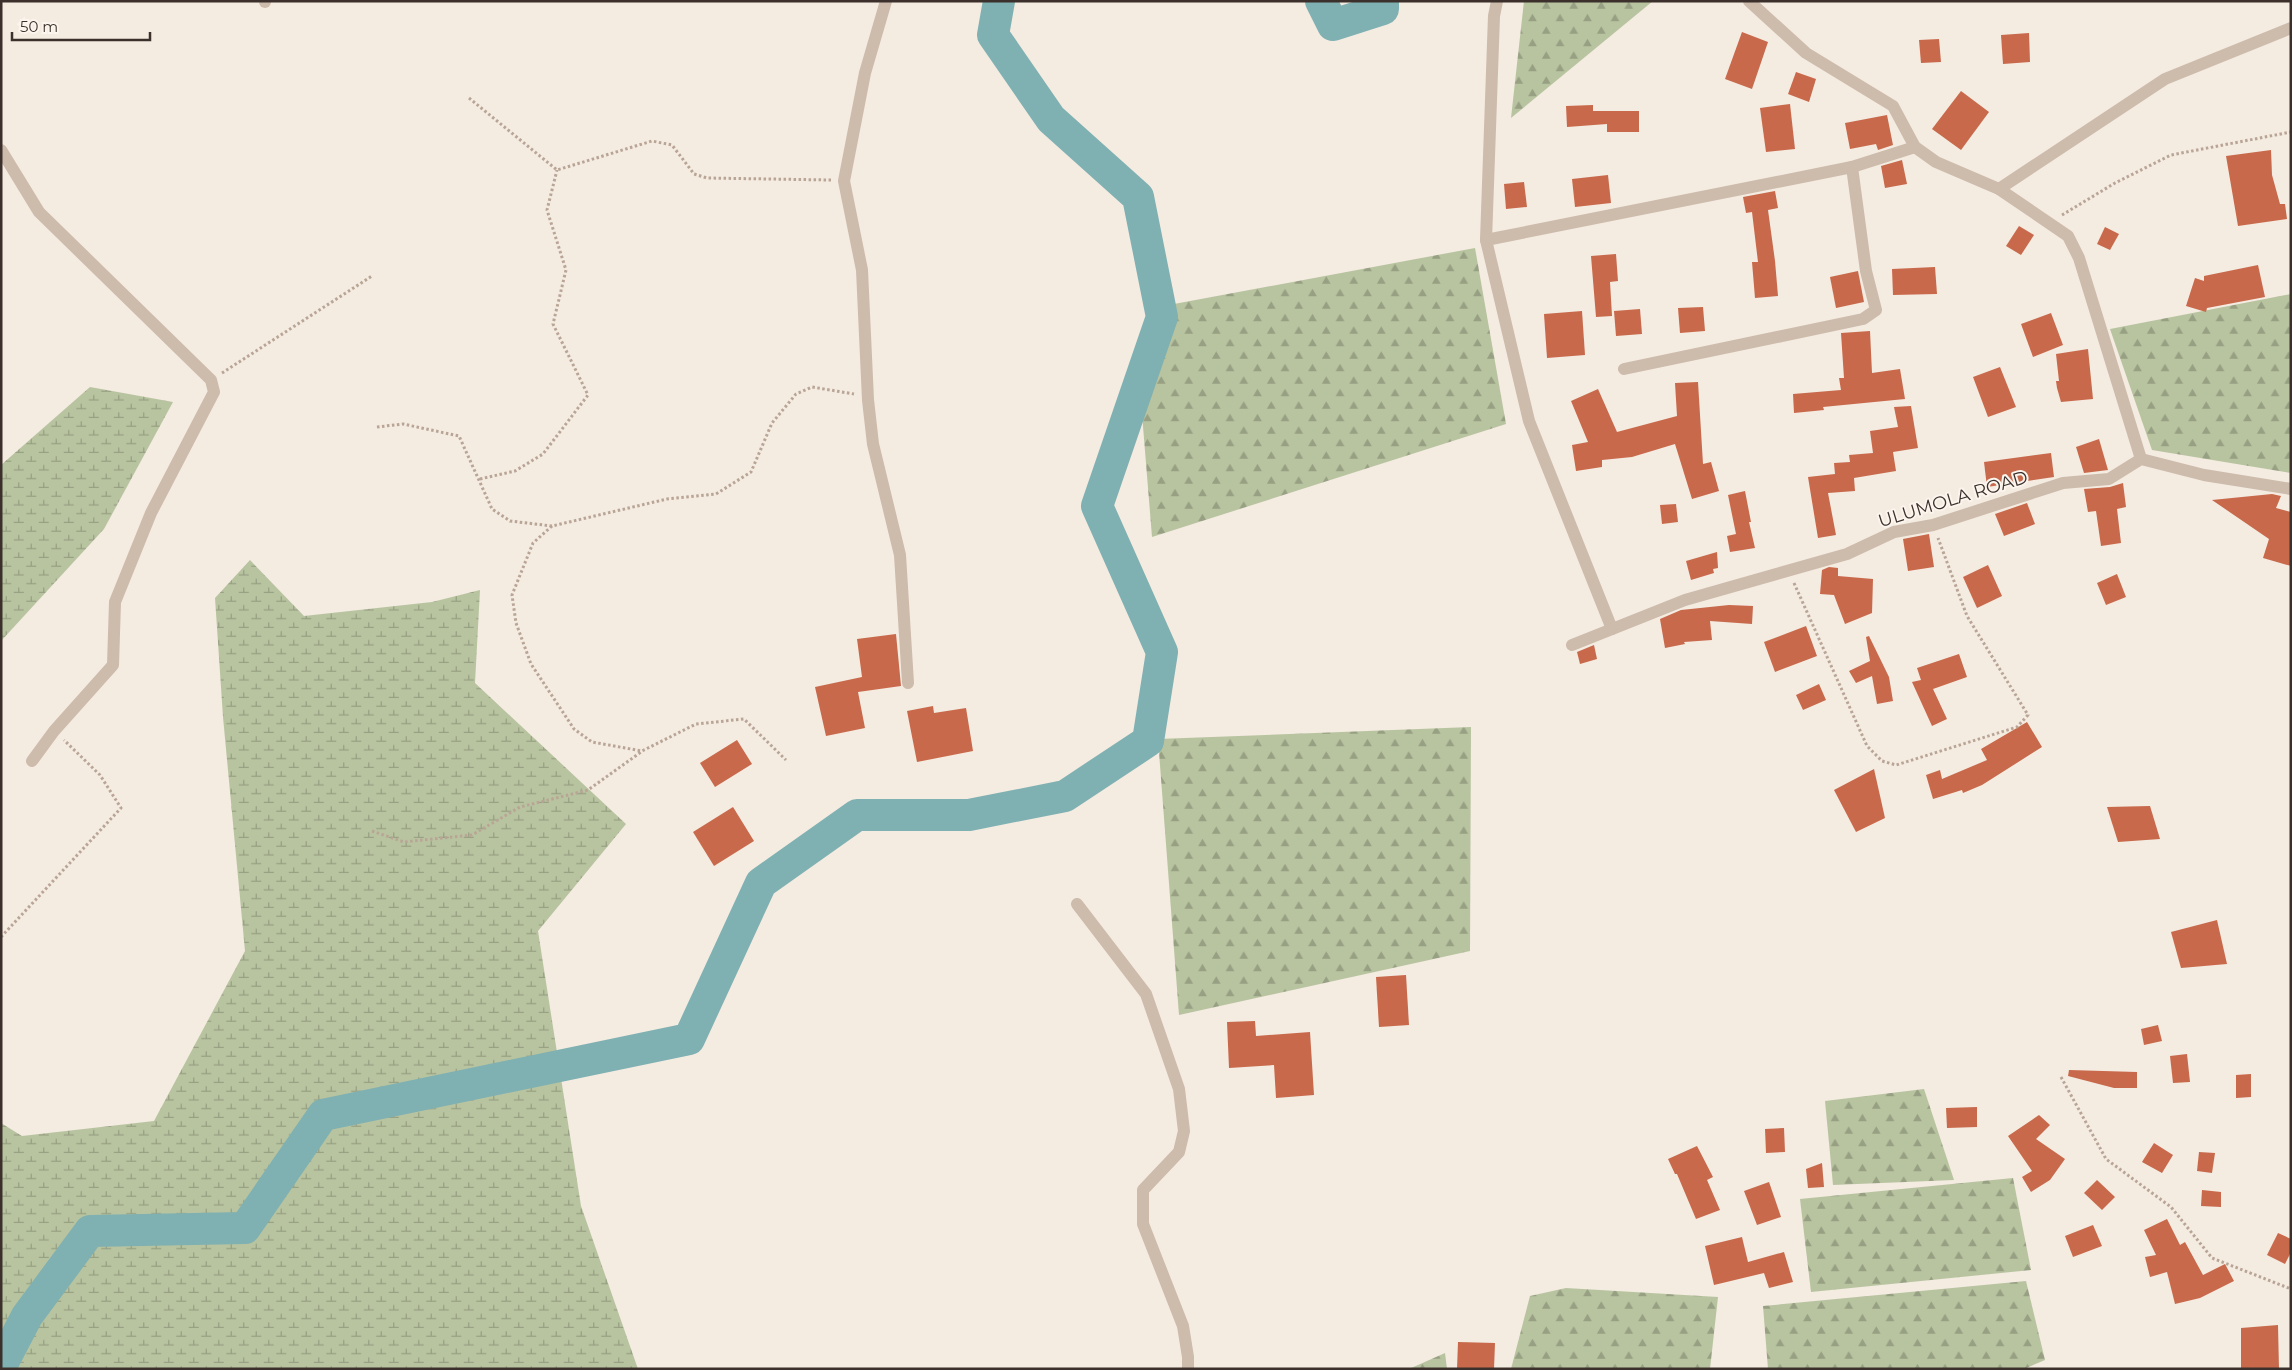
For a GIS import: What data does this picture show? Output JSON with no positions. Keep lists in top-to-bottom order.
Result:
{
  "streets": {
    "street": ["ULUMOLA ROAD"]
  },
  "scale_bar": "50 m"
}
